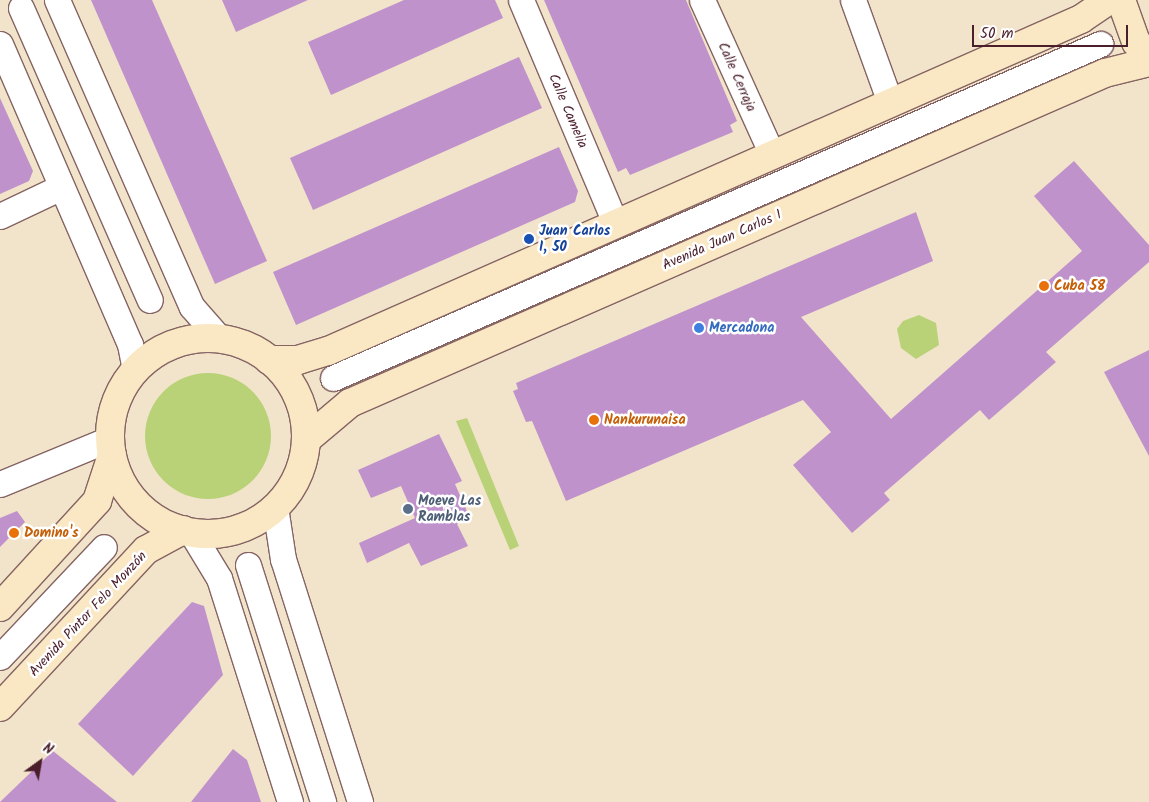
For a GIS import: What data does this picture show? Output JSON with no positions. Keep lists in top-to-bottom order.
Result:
{
  "streets": {
    "street": [
      "Calle Cerraja",
      "Calle Camelia",
      "Avenida Juan Carlos I",
      "Avenida Pintor Felo Monzón"
    ]
  },
  "places": [
    "Juan Carlos I, 50",
    "Cuba 58",
    "Mercadona",
    "Nankurunaisa",
    "Moeve Las Ramblas",
    "Domino's"
  ],
  "scale_bar": "50 m",
  "north": "top right"
}
